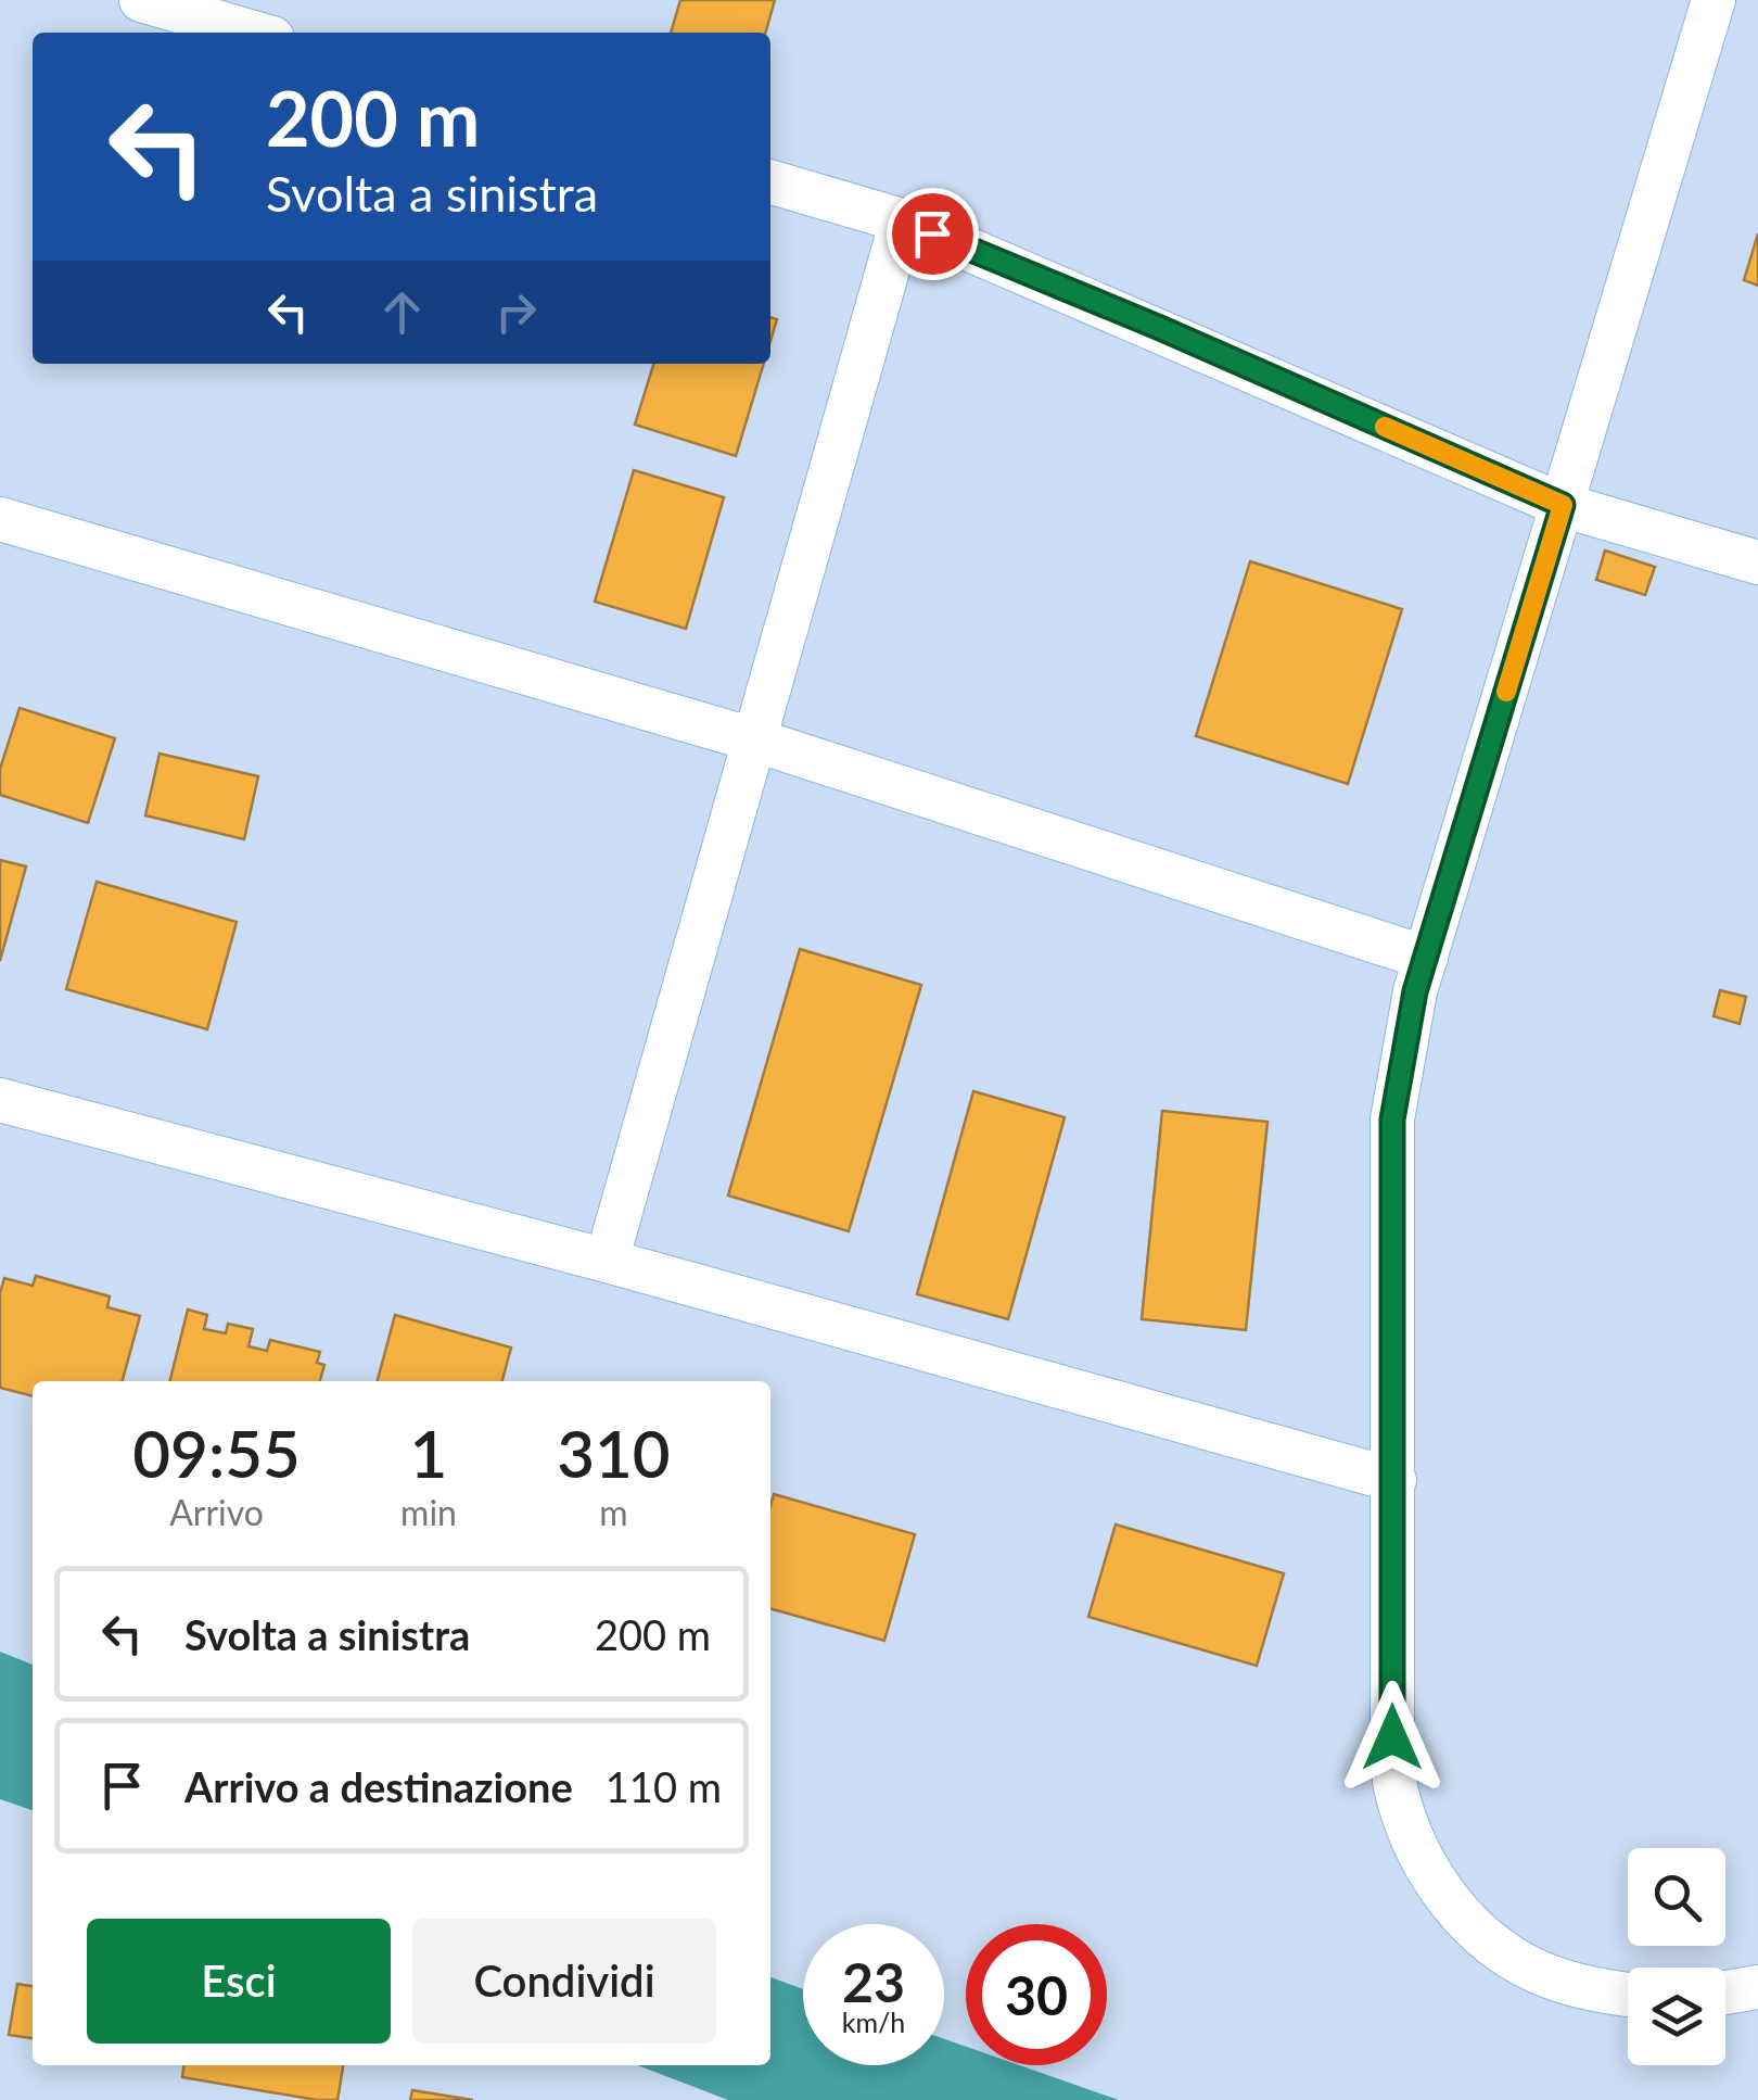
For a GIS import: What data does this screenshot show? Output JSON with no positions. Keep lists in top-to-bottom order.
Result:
{
  "page": {
    "turn": ["200 m", "Svolta a sinistra"],
    "eta": [
      "09:55",
      "Arrivo",
      "1",
      "min",
      "310",
      "m"
    ],
    "list": [
      {
        "name": "Svolta a sinistra",
        "value": "200 m"
      },
      {
        "name": "Arrivo a destinazione",
        "value": "110 m"
      }
    ],
    "buttons": ["Esci", "Condividi"],
    "speed": "23 km/h",
    "limit": "30"
  }
}
